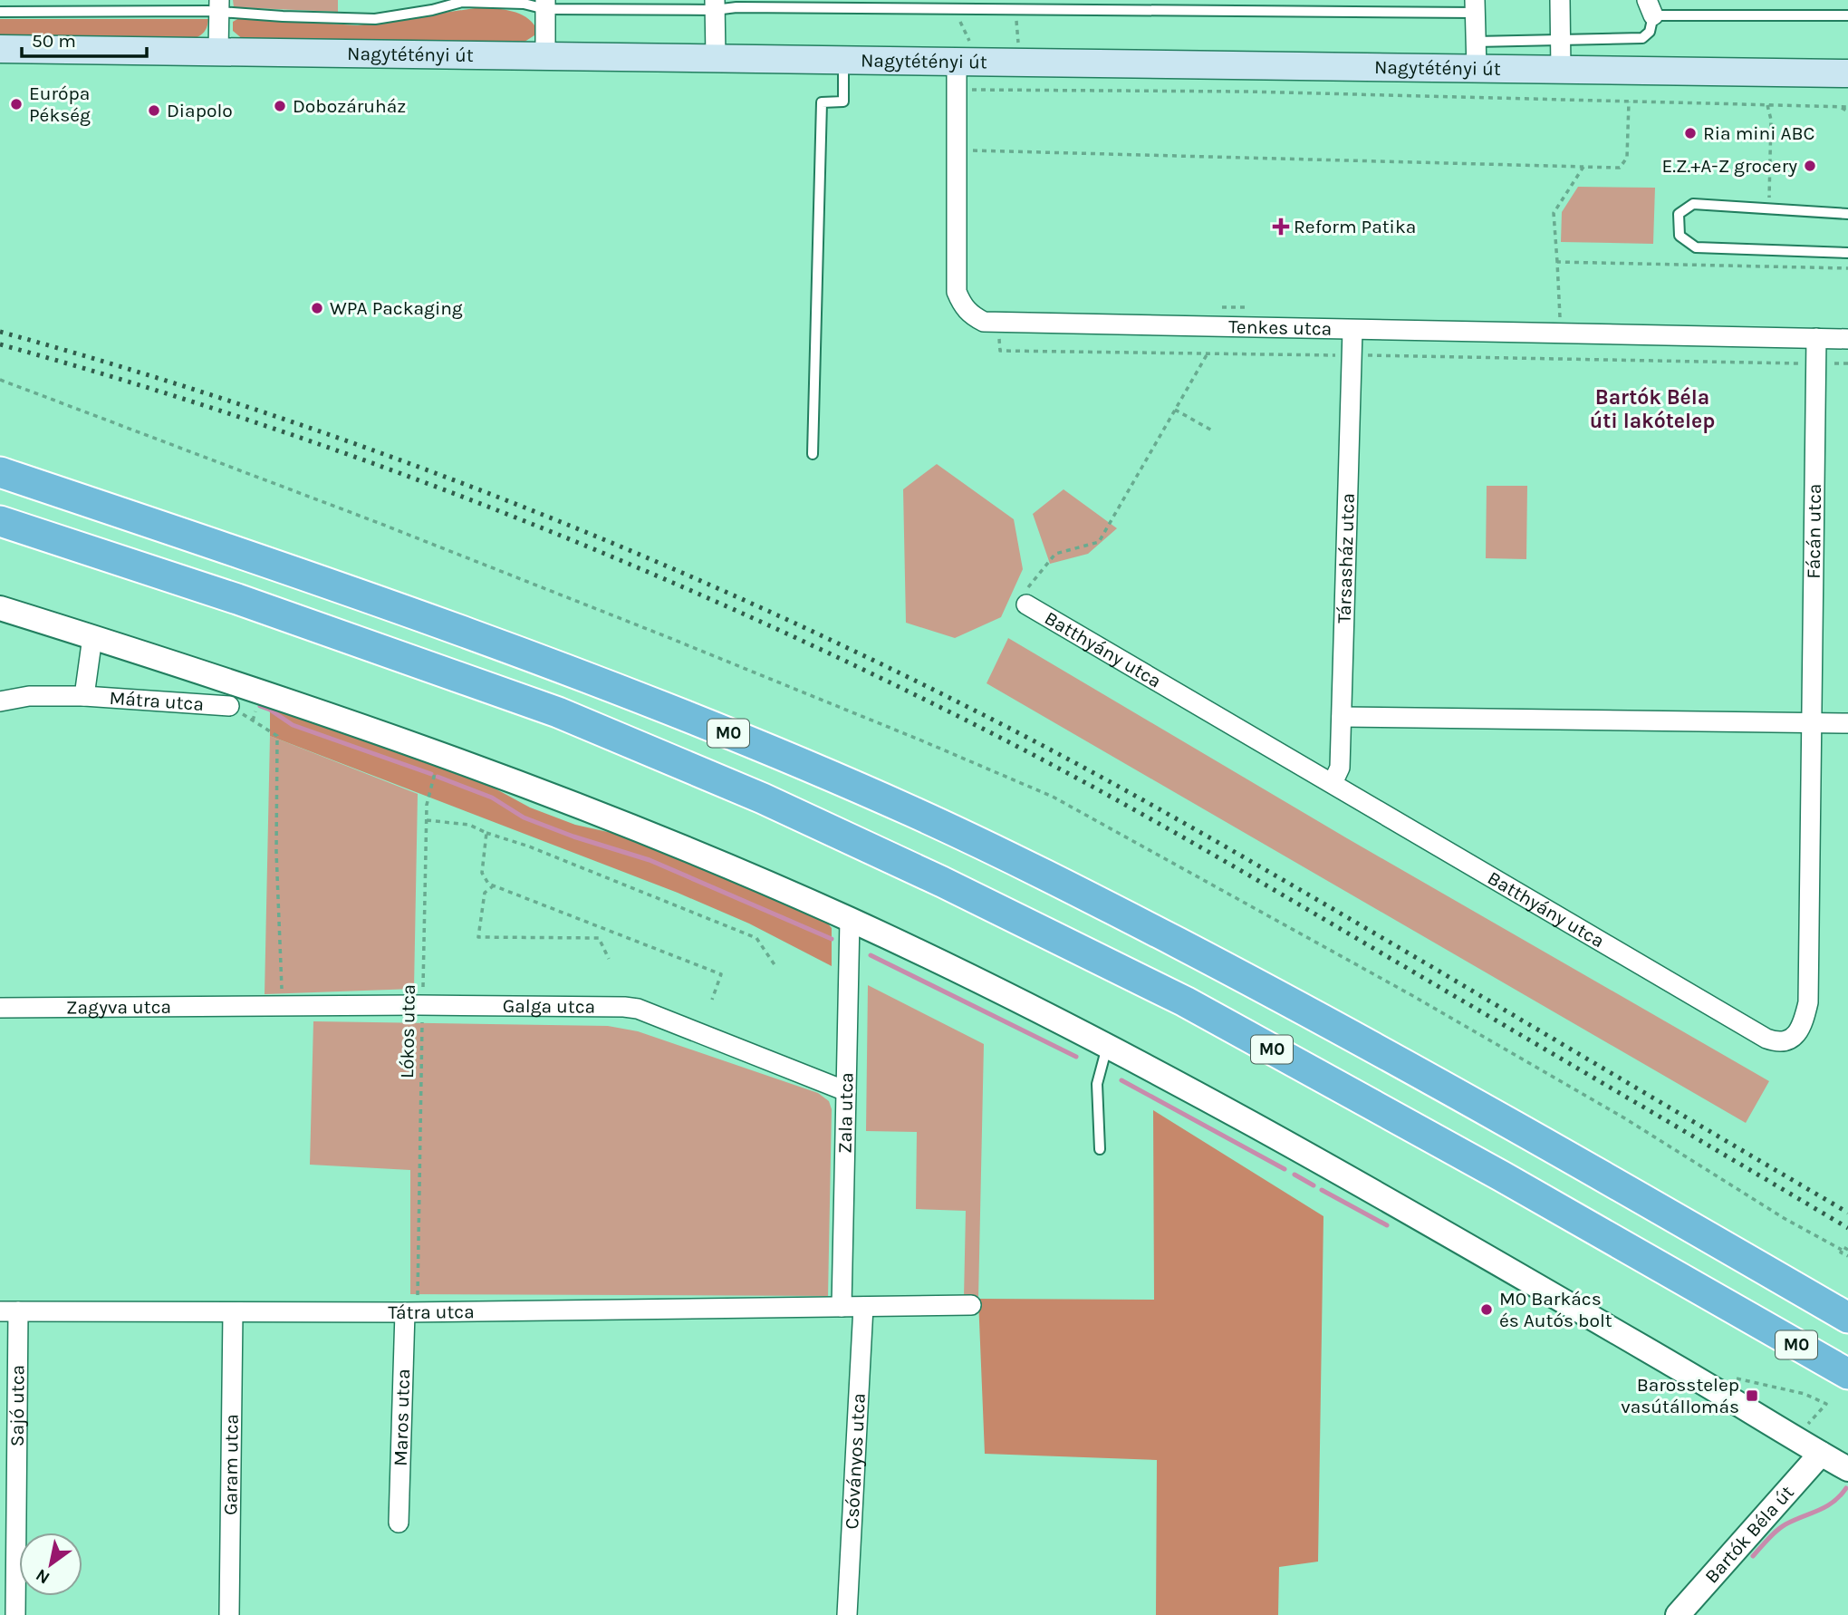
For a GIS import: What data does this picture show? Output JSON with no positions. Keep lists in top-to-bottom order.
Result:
{
  "streets": {
    "highway": ["M0"],
    "main road": ["Nagytétényi út"],
    "street": [
      "Tenkes utca",
      "Fácán utca",
      "Társasház utca",
      "Batthyány utca",
      "Mátra utca",
      "Galga utca",
      "Zagyva utca",
      "Zala utca",
      "Tátra utca",
      "Sajó utca",
      "Maros utca",
      "Csóványos utca",
      "Garam utca",
      "Bartók Béla út"
    ],
    "path": ["Lókos utca"]
  },
  "crossings": [
    ["Nagytétényi út", "Tenkes utca"],
    ["Tenkes utca", "Fácán utca"],
    ["Tenkes utca", "Társasház utca"],
    ["Fácán utca", "Batthyány utca"],
    ["Társasház utca", "Batthyány utca"],
    ["Galga utca", "Zagyva utca"],
    ["Galga utca", "Lókos utca"],
    ["Galga utca", "Zala utca"],
    ["Lókos utca", "Tátra utca"],
    ["Lókos utca", "Maros utca"],
    ["Zala utca", "Tátra utca"],
    ["Tátra utca", "Sajó utca"],
    ["Tátra utca", "Maros utca"],
    ["Tátra utca", "Csóványos utca"],
    ["Tátra utca", "Garam utca"]
  ],
  "districts": ["Bartók Béla úti lakótelep"],
  "places": {
    "other": [
      "Európa Pékség",
      "Dobozáruház",
      "Diapolo",
      "Ria mini ABC",
      "E.Z.+A-Z grocery",
      "WPA Packaging",
      "M0 Barkács és Autós bolt"
    ],
    "health": ["Reform Patika"],
    "transit": ["Barosstelep vasútállomás"]
  },
  "scale_bar": "50 m",
  "north": "bottom left"
}
